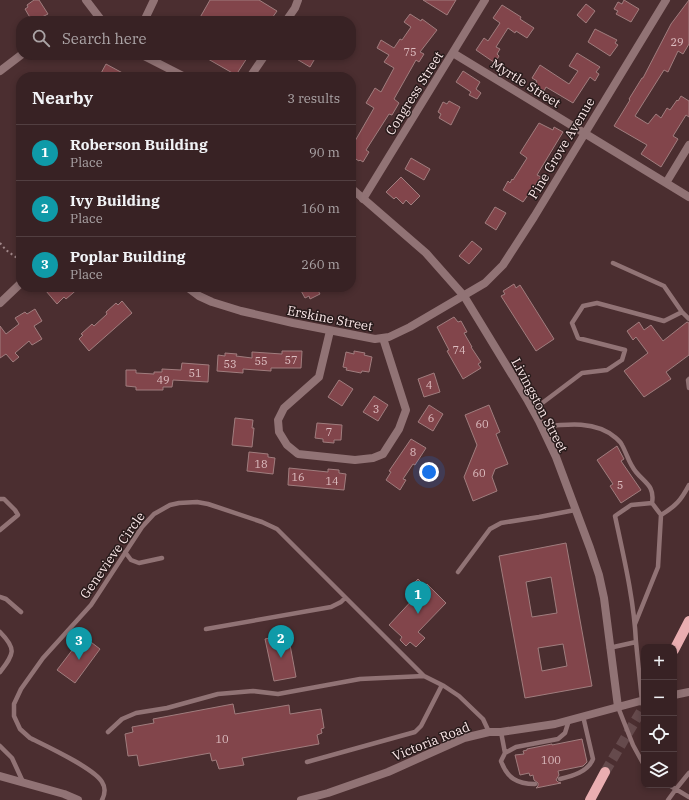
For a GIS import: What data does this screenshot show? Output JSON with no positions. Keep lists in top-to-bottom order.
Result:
{
  "streets": {
    "street": [
      "Myrtle Street",
      "Congress Street",
      "Pine Grove Avenue",
      "Erskine Street",
      "Livingston Street",
      "Victoria Road"
    ],
    "lane": ["Genevieve Circle"]
  },
  "crossings": [
    ["Myrtle Street", "Congress Street"],
    ["Myrtle Street", "Pine Grove Avenue"],
    ["Congress Street", "Livingston Street"],
    ["Pine Grove Avenue", "Erskine Street"],
    ["Pine Grove Avenue", "Livingston Street"],
    ["Erskine Street", "Livingston Street"],
    ["Livingston Street", "Victoria Road"]
  ],
  "house_numbers": [
    "29",
    "75",
    "74",
    "57",
    "55",
    "53",
    "51",
    "49",
    "4",
    "3",
    "6",
    "60",
    "7",
    "8",
    "18",
    "60",
    "16",
    "14",
    "5",
    "10",
    "100"
  ],
  "page": {
    "search": "Search here",
    "heading": ["Nearby", "3 results"],
    "list": [
      {
        "mark": "1",
        "name": "Roberson Building",
        "note": "Place",
        "value": "90 m"
      },
      {
        "mark": "2",
        "name": "Ivy Building",
        "note": "Place",
        "value": "160 m"
      },
      {
        "mark": "3",
        "name": "Poplar Building",
        "note": "Place",
        "value": "260 m"
      }
    ],
    "pins": ["1", "2", "3"],
    "map_buttons": ["+", "−"]
  }
}
